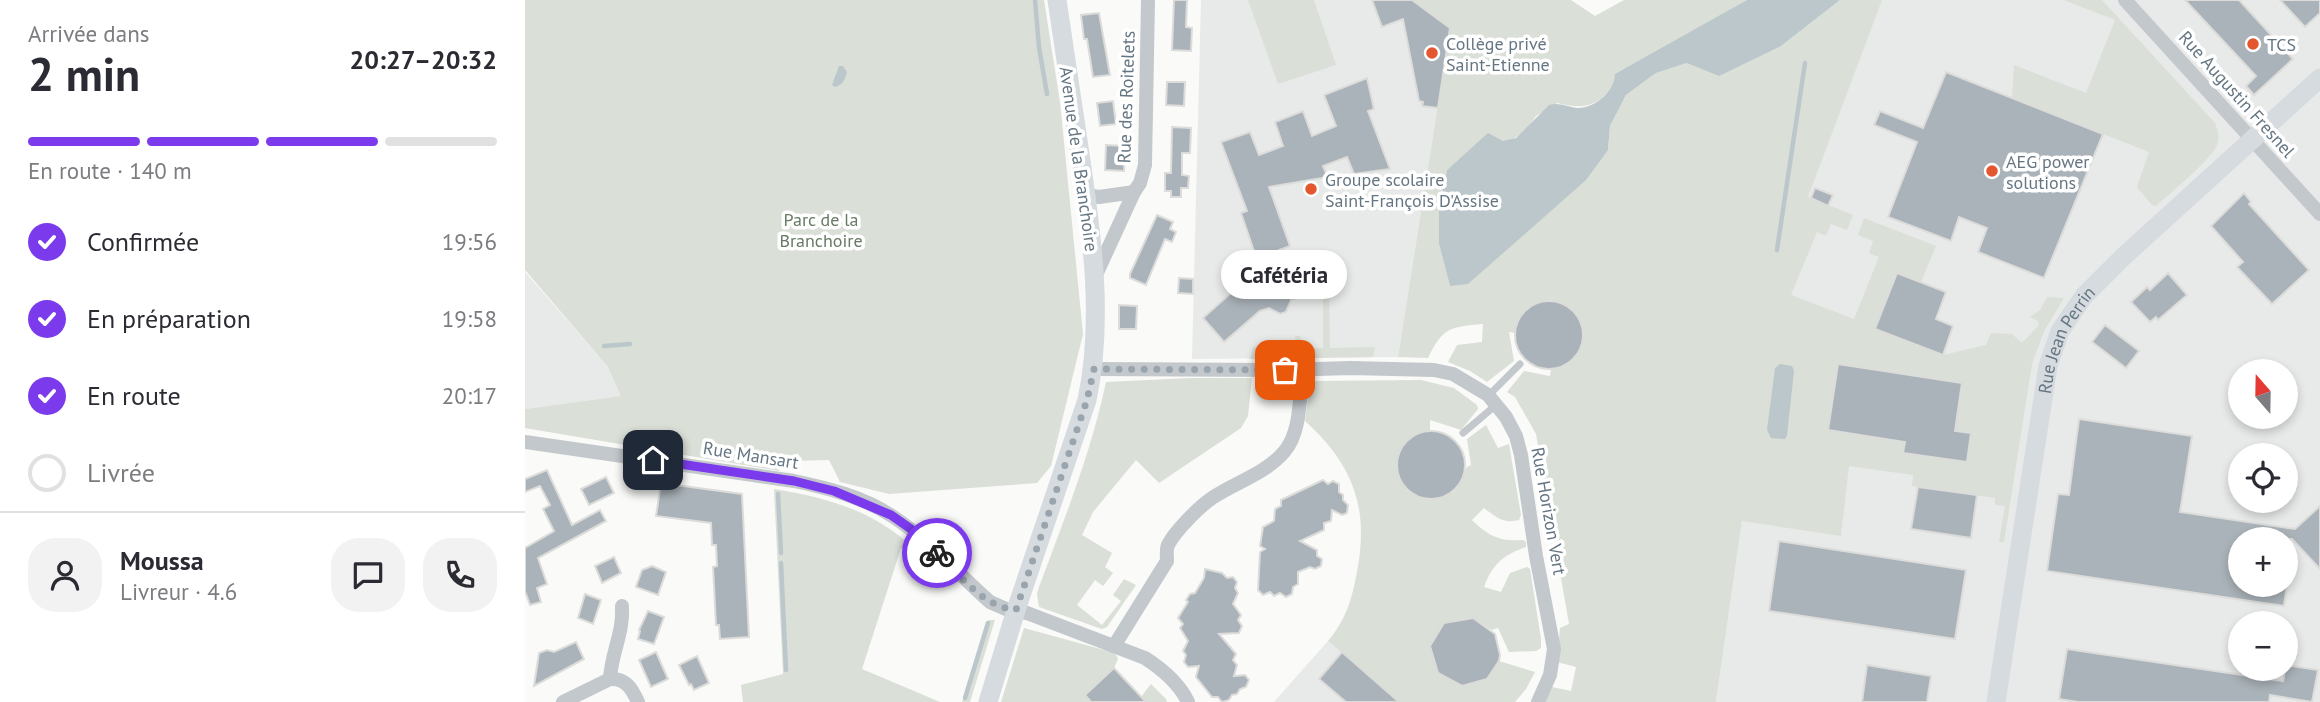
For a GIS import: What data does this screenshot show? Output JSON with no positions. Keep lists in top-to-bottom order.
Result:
{
  "streets": {
    "street": [
      "Rue Augustin Fresnel",
      "Rue des Roitelets",
      "Avenue de la Branchoire",
      "Rue Jean Perrin",
      "Rue Mansart",
      "Rue Horizon Vert"
    ]
  },
  "crossings": [
    ["Rue Augustin Fresnel", "Rue Jean Perrin"],
    ["Rue des Roitelets", "Avenue de la Branchoire"],
    ["Avenue de la Branchoire", "Rue Mansart"],
    ["Avenue de la Branchoire", "Rue Horizon Vert"]
  ],
  "parks": ["Parc de la Branchoire"],
  "places": [
    "TCS",
    "Collège privé Saint-Etienne",
    "AEG power solutions",
    "Groupe scolaire Saint-François D'Assise",
    "Cafétéria"
  ],
  "north": "top",
  "page": {
    "heading": ["2 min", "Arrivée dans", "20:27–20:32"],
    "panel": ["Moussa", "Livreur · 4.6"],
    "bar": "En route · 140 m",
    "list": [
      ["Confirmée", "19:56"],
      ["En préparation", "19:58"],
      ["En route", "20:17"],
      "Livrée"
    ],
    "bubble": "Cafétéria",
    "map_buttons": ["+", "−"]
  }
}
